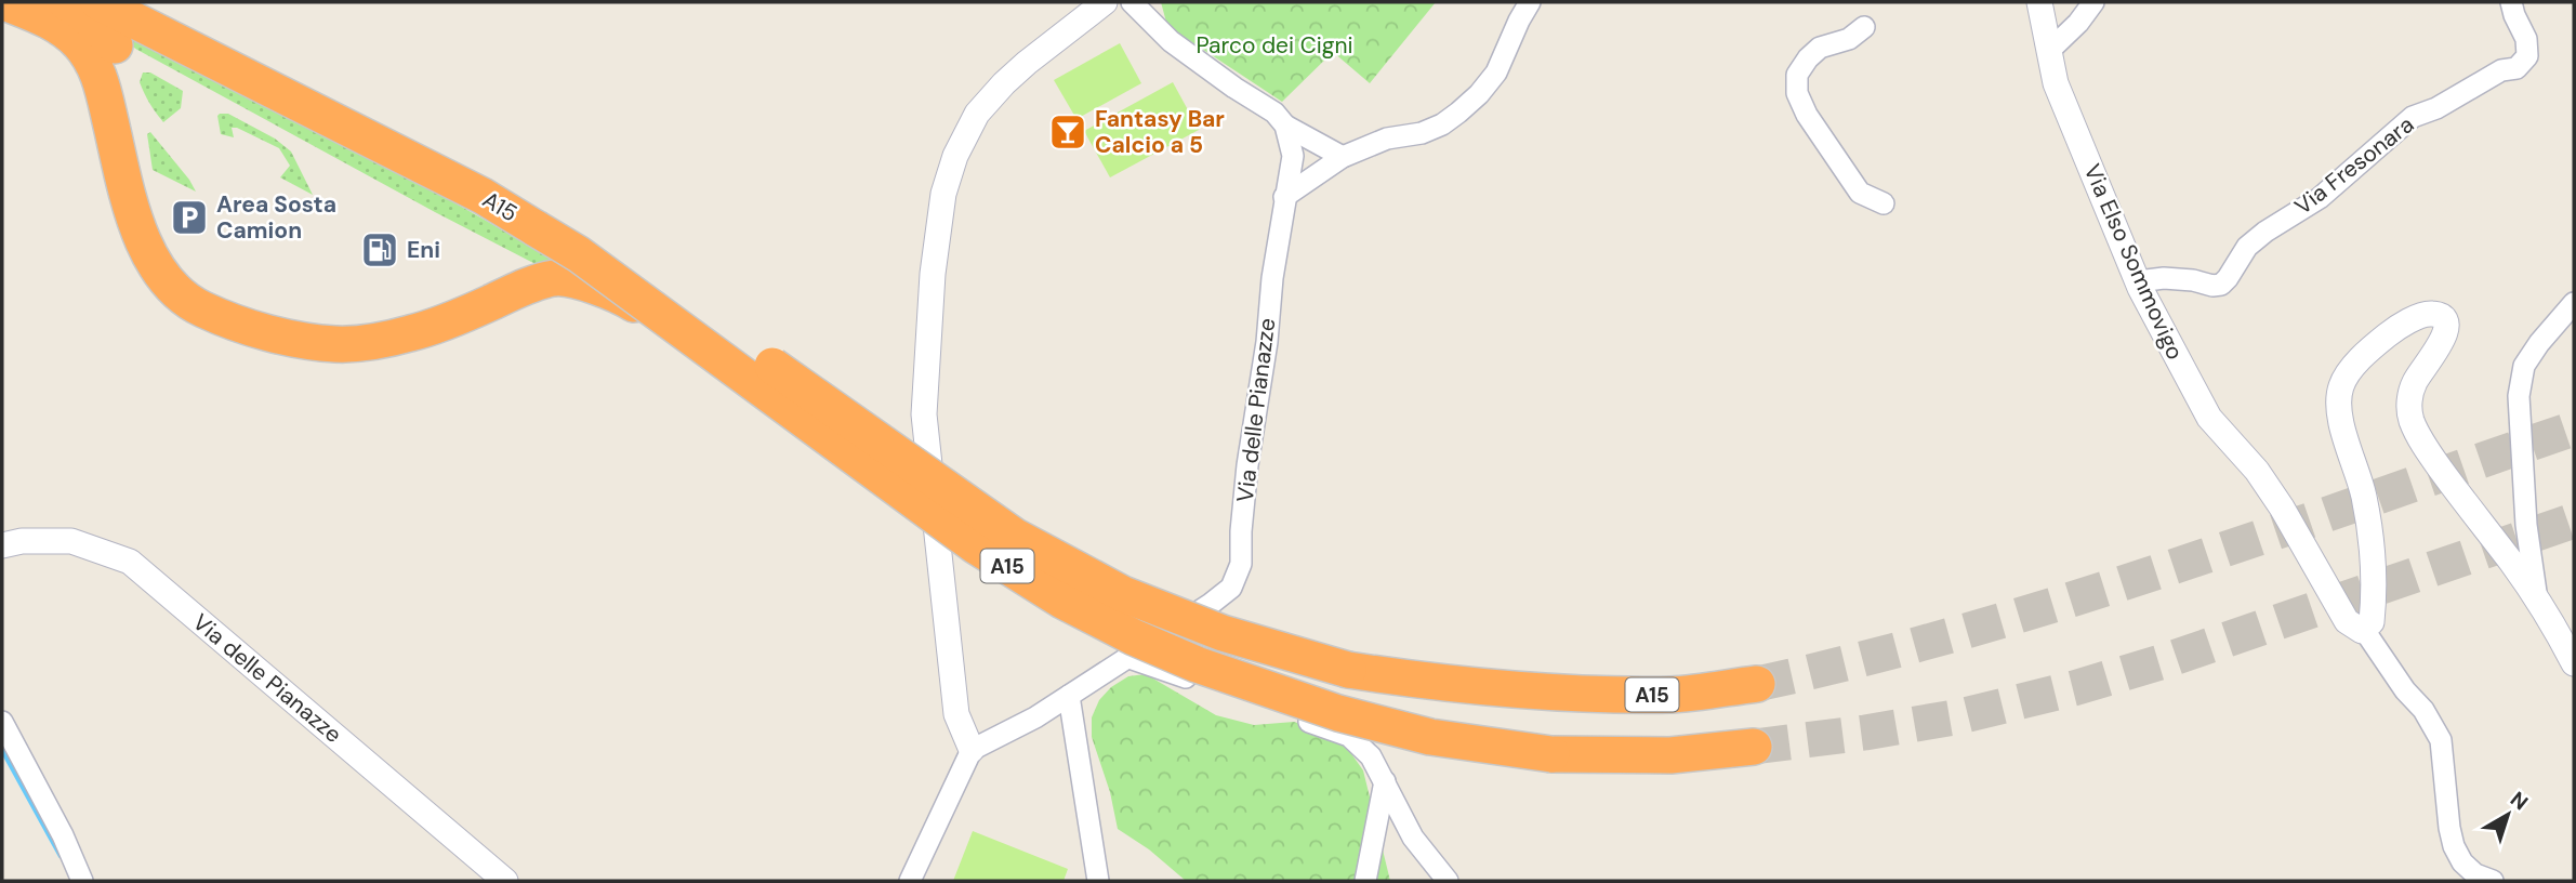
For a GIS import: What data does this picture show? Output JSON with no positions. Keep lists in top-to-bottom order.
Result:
{
  "streets": {
    "highway": ["A15"],
    "street": ["Via Fresonara", "Via Elso Sommovigo", "Via delle Pianazze"]
  },
  "crossings": [
    ["Via Fresonara", "Via Elso Sommovigo"]
  ],
  "parks": ["Parco dei Cigni"],
  "places": {
    "bar": ["Fantasy Bar Calcio a 5"],
    "parking": ["Area Sosta Camion"],
    "fuel station": ["Eni"]
  },
  "north": "top right"
}
